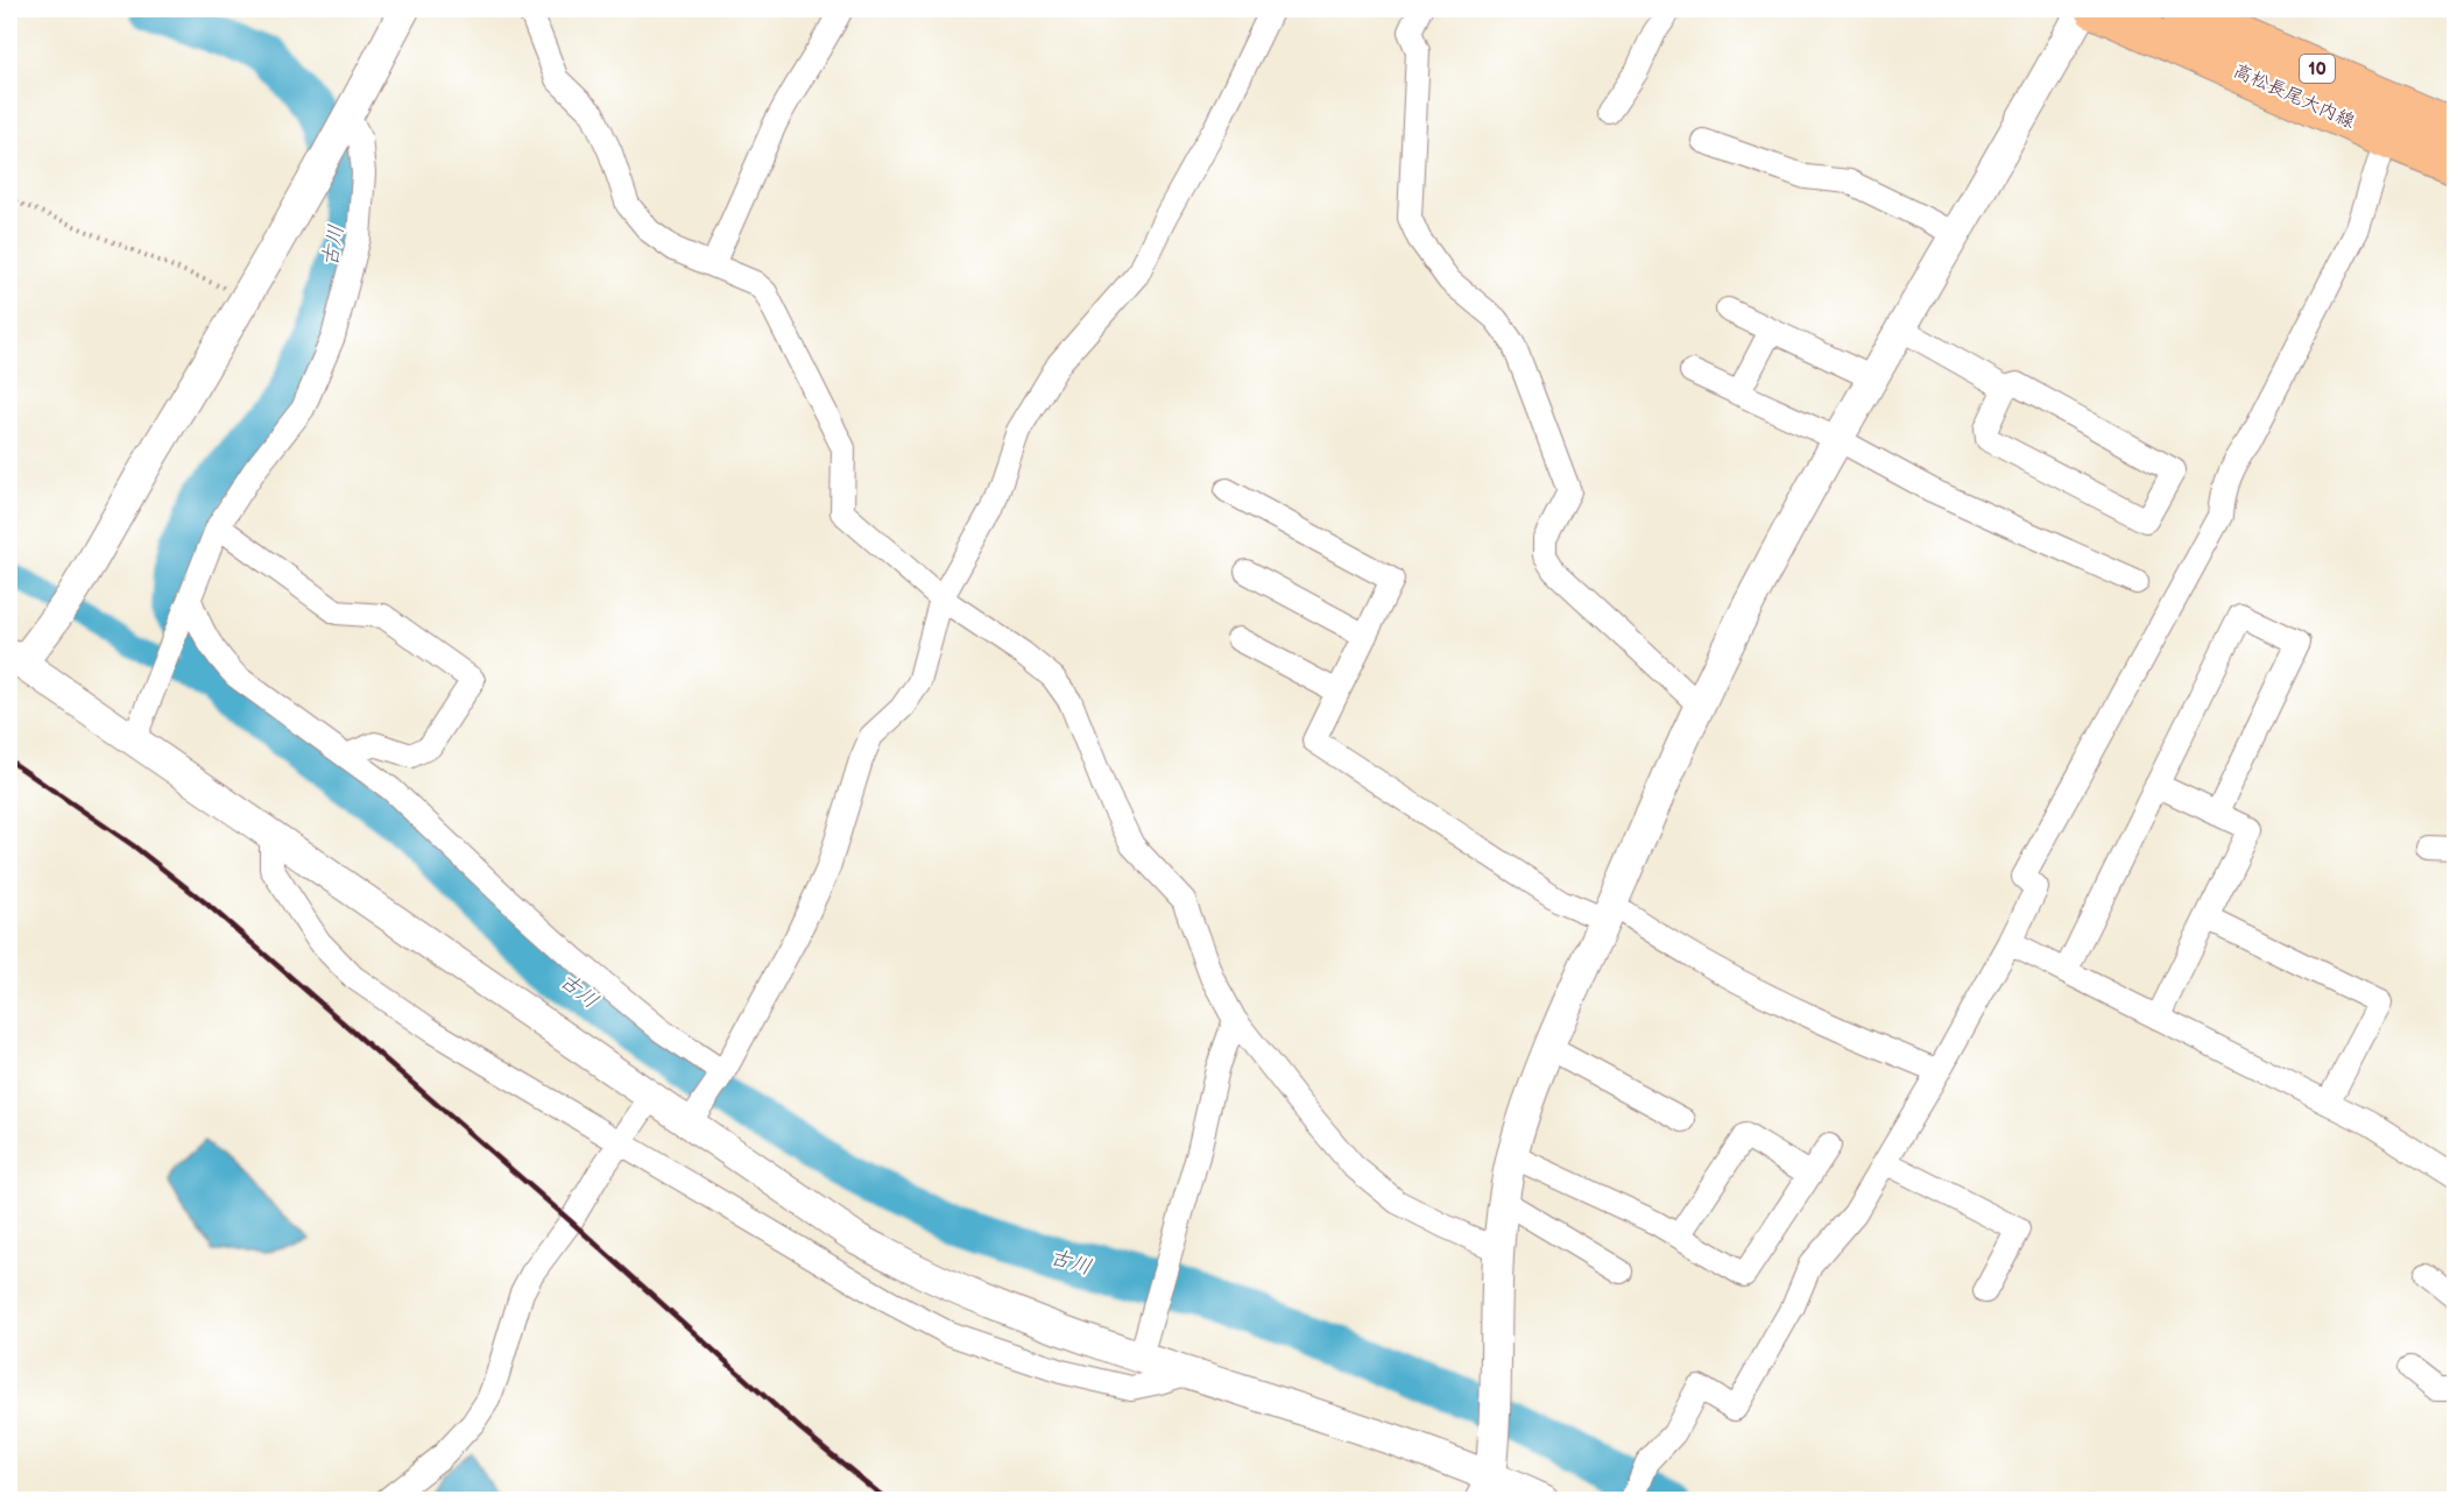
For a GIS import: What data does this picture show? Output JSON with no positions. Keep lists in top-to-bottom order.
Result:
{
  "streets": {
    "main road": ["10", "高松長尾大内線"]
  },
  "water": ["古川"]
}
